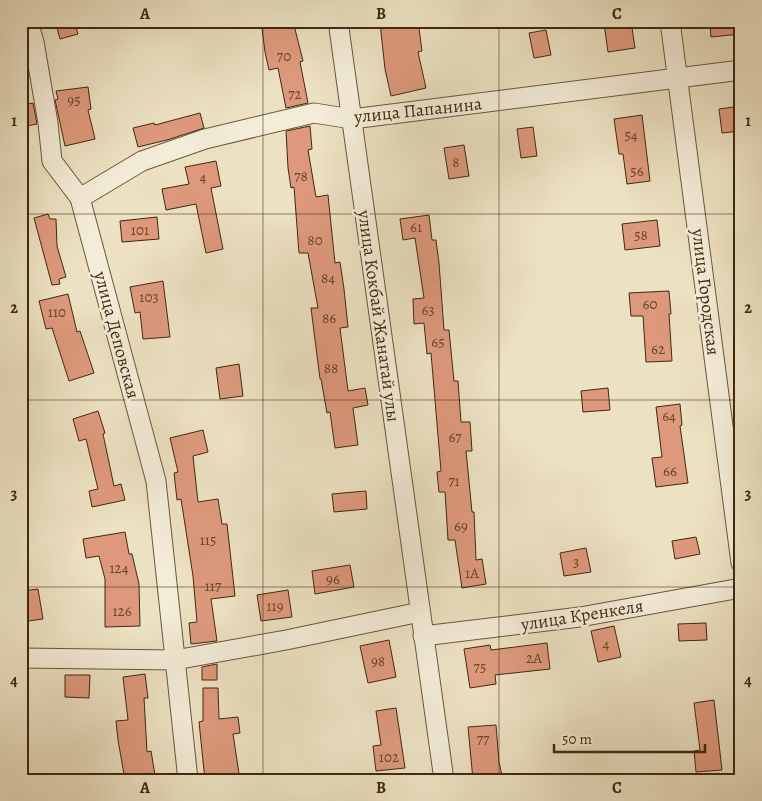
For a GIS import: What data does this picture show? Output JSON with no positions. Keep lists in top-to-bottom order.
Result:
{
  "streets": {
    "street": [
      "улица Папанина",
      "улица Городская",
      "улица Кокбай Жанатай улы",
      "улица Деповская",
      "улица Кренкеля"
    ]
  },
  "crossings": [
    ["улица Папанина", "улица Городская"],
    ["улица Папанина", "улица Кокбай Жанатай улы"],
    ["улица Папанина", "улица Деповская"],
    ["улица Кокбай Жанатай улы", "улица Кренкеля"]
  ],
  "house_numbers": [
    "70",
    "72",
    "95",
    "54",
    "8",
    "56",
    "78",
    "4",
    "61",
    "101",
    "58",
    "80",
    "84",
    "103",
    "60",
    "63",
    "110",
    "86",
    "65",
    "62",
    "88",
    "64",
    "67",
    "66",
    "71",
    "69",
    "115",
    "3",
    "124",
    "1А",
    "96",
    "117",
    "119",
    "126",
    "4",
    "2А",
    "98",
    "75",
    "77",
    "102"
  ],
  "scale_bar": "50 m",
  "grid": {
    "columns": ["A", "B", "C"],
    "rows": [
      "1",
      "2",
      "3",
      "4"
    ]
  }
}
